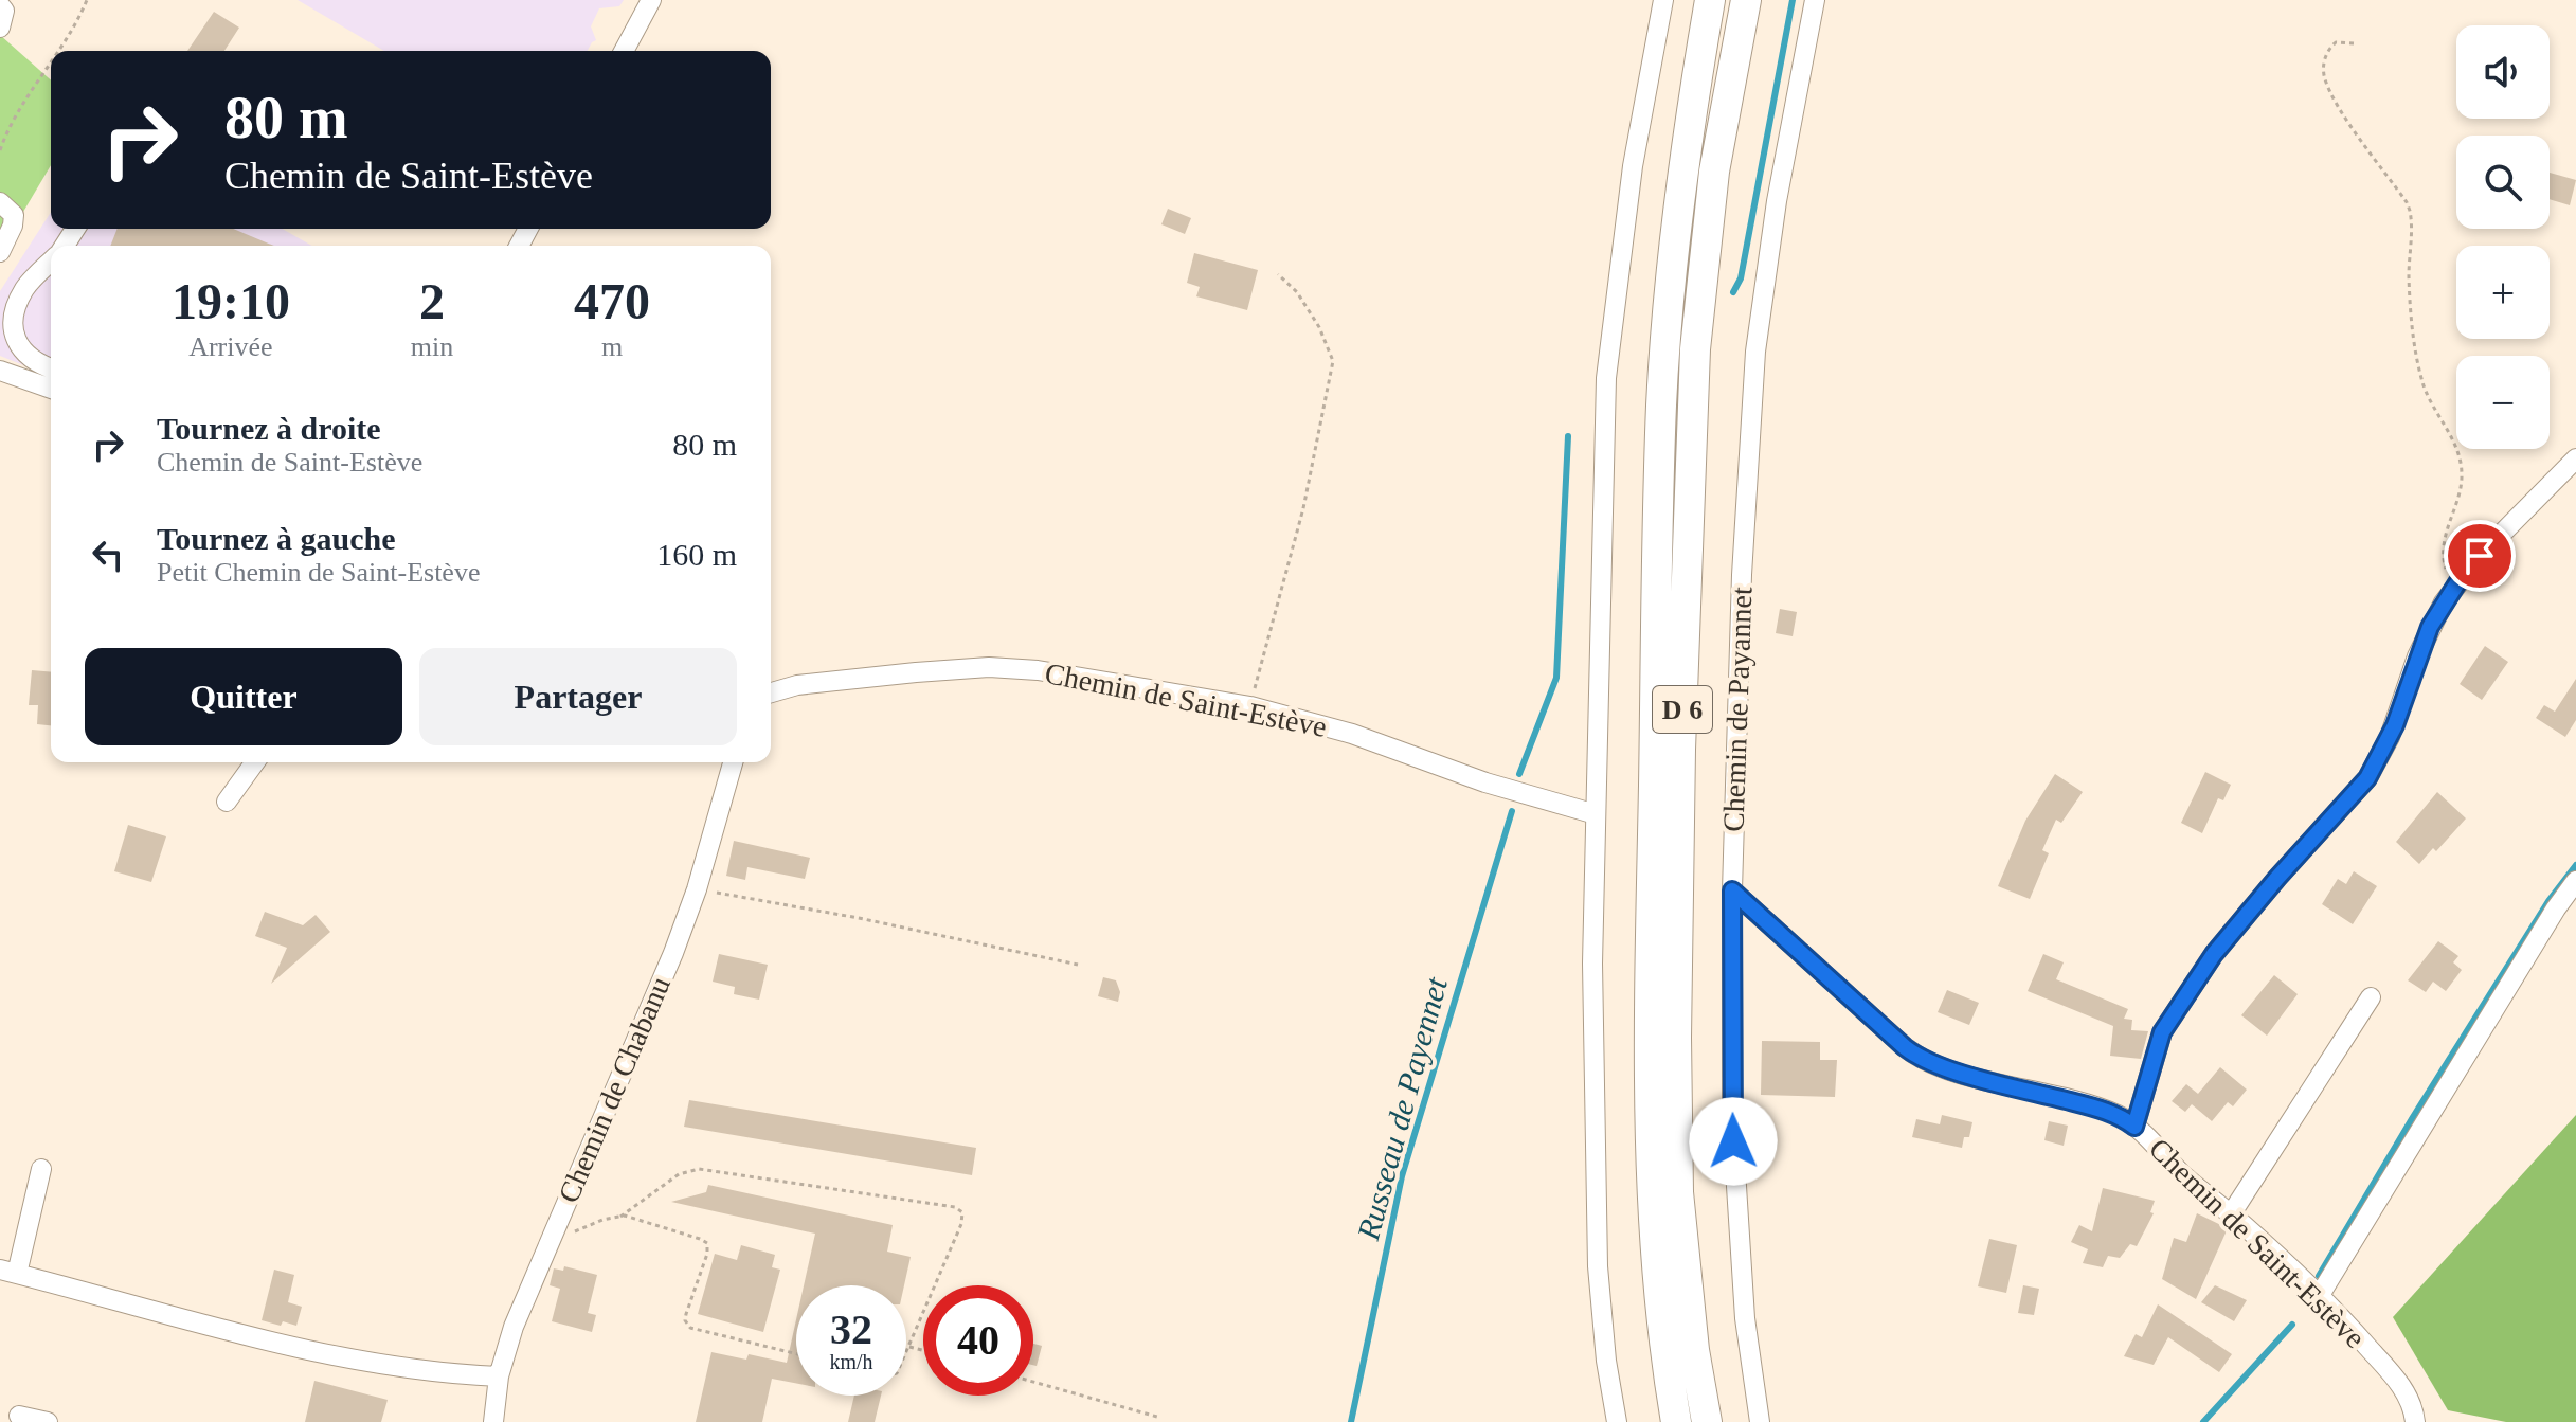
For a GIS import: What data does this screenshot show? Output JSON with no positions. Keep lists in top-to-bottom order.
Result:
{
  "streets": {
    "highway": ["D 6"],
    "street": ["Chemin de Saint-Estève", "Chemin de Payannet", "Chemin de Chabanu"]
  },
  "crossings": [
    ["Chemin de Saint-Estève", "Chemin de Payannet"]
  ],
  "water": ["Russeau de Payennet"],
  "page": {
    "map_buttons": ["+", "−"],
    "turn": ["80 m", "Chemin de Saint-Estève"],
    "eta": [
      "19:10",
      "Arrivée",
      "2",
      "min",
      "470",
      "m"
    ],
    "list": [
      {
        "name": "Tournez à droite",
        "note": "Chemin de Saint-Estève",
        "value": "80 m"
      },
      {
        "name": "Tournez à gauche",
        "note": "Petit Chemin de Saint-Estève",
        "value": "160 m"
      }
    ],
    "buttons": ["Quitter", "Partager"],
    "speed": "32 km/h",
    "limit": "40"
  }
}
